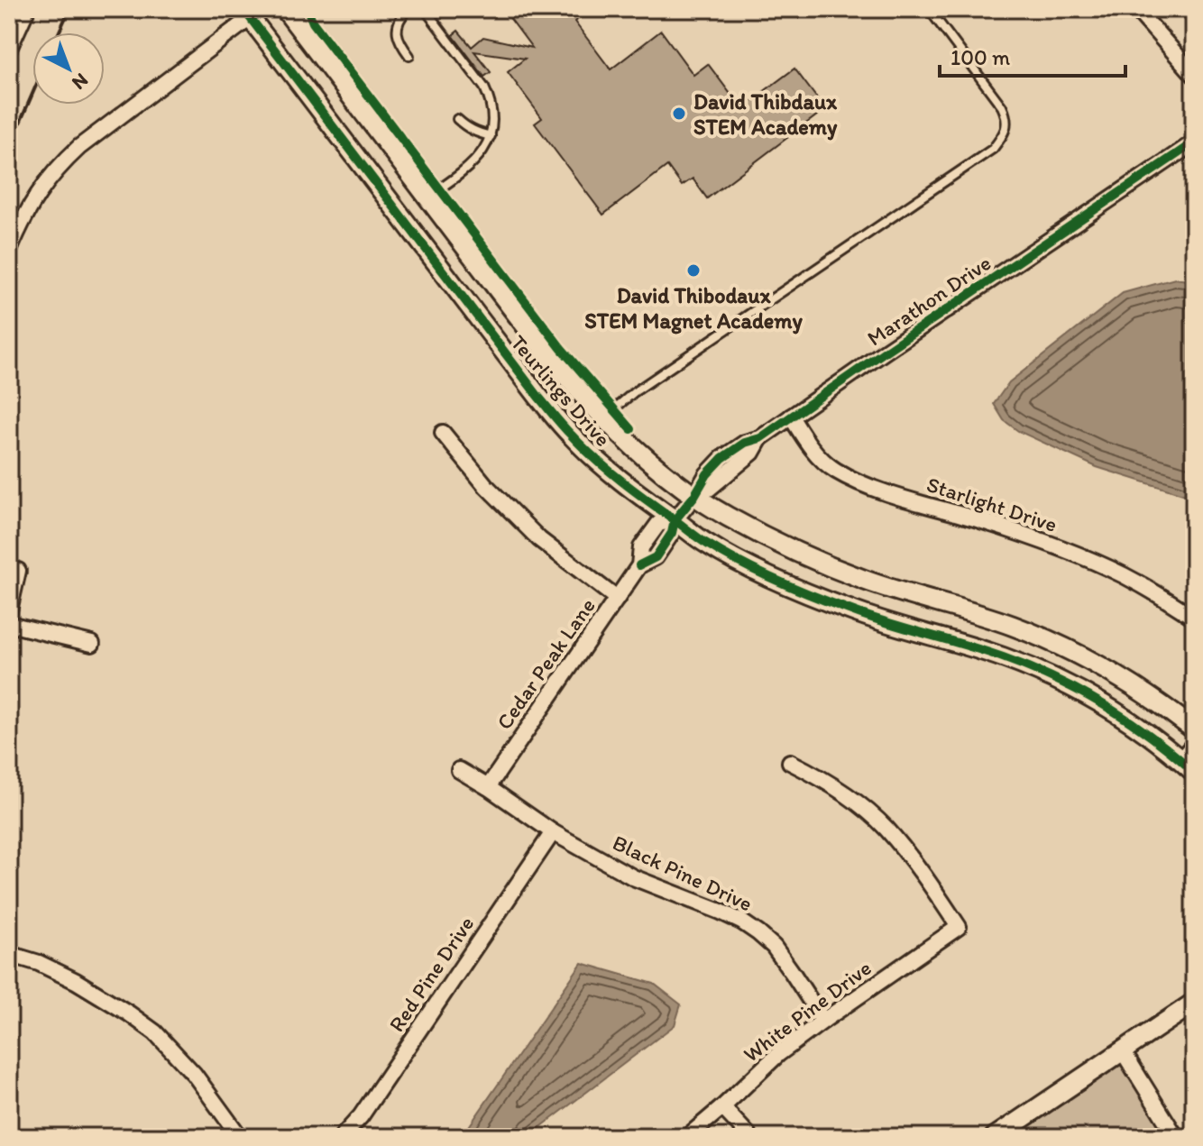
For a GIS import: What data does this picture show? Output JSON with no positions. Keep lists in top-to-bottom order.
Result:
{
  "streets": {
    "street": [
      "Marathon Drive",
      "Teurlings Drive",
      "Starlight Drive",
      "Cedar Peak Lane",
      "Black Pine Drive",
      "Red Pine Drive",
      "White Pine Drive"
    ]
  },
  "crossings": [
    ["Marathon Drive", "Teurlings Drive"],
    ["Marathon Drive", "Starlight Drive"],
    ["Marathon Drive", "Cedar Peak Lane"],
    ["Teurlings Drive", "Cedar Peak Lane"],
    ["Cedar Peak Lane", "Black Pine Drive"],
    ["Black Pine Drive", "Red Pine Drive"],
    ["Black Pine Drive", "White Pine Drive"]
  ],
  "places": ["David Thibdaux STEM Academy", "David Thibodaux STEM Magnet Academy"],
  "scale_bar": "100 m",
  "north": "bottom right"
}
